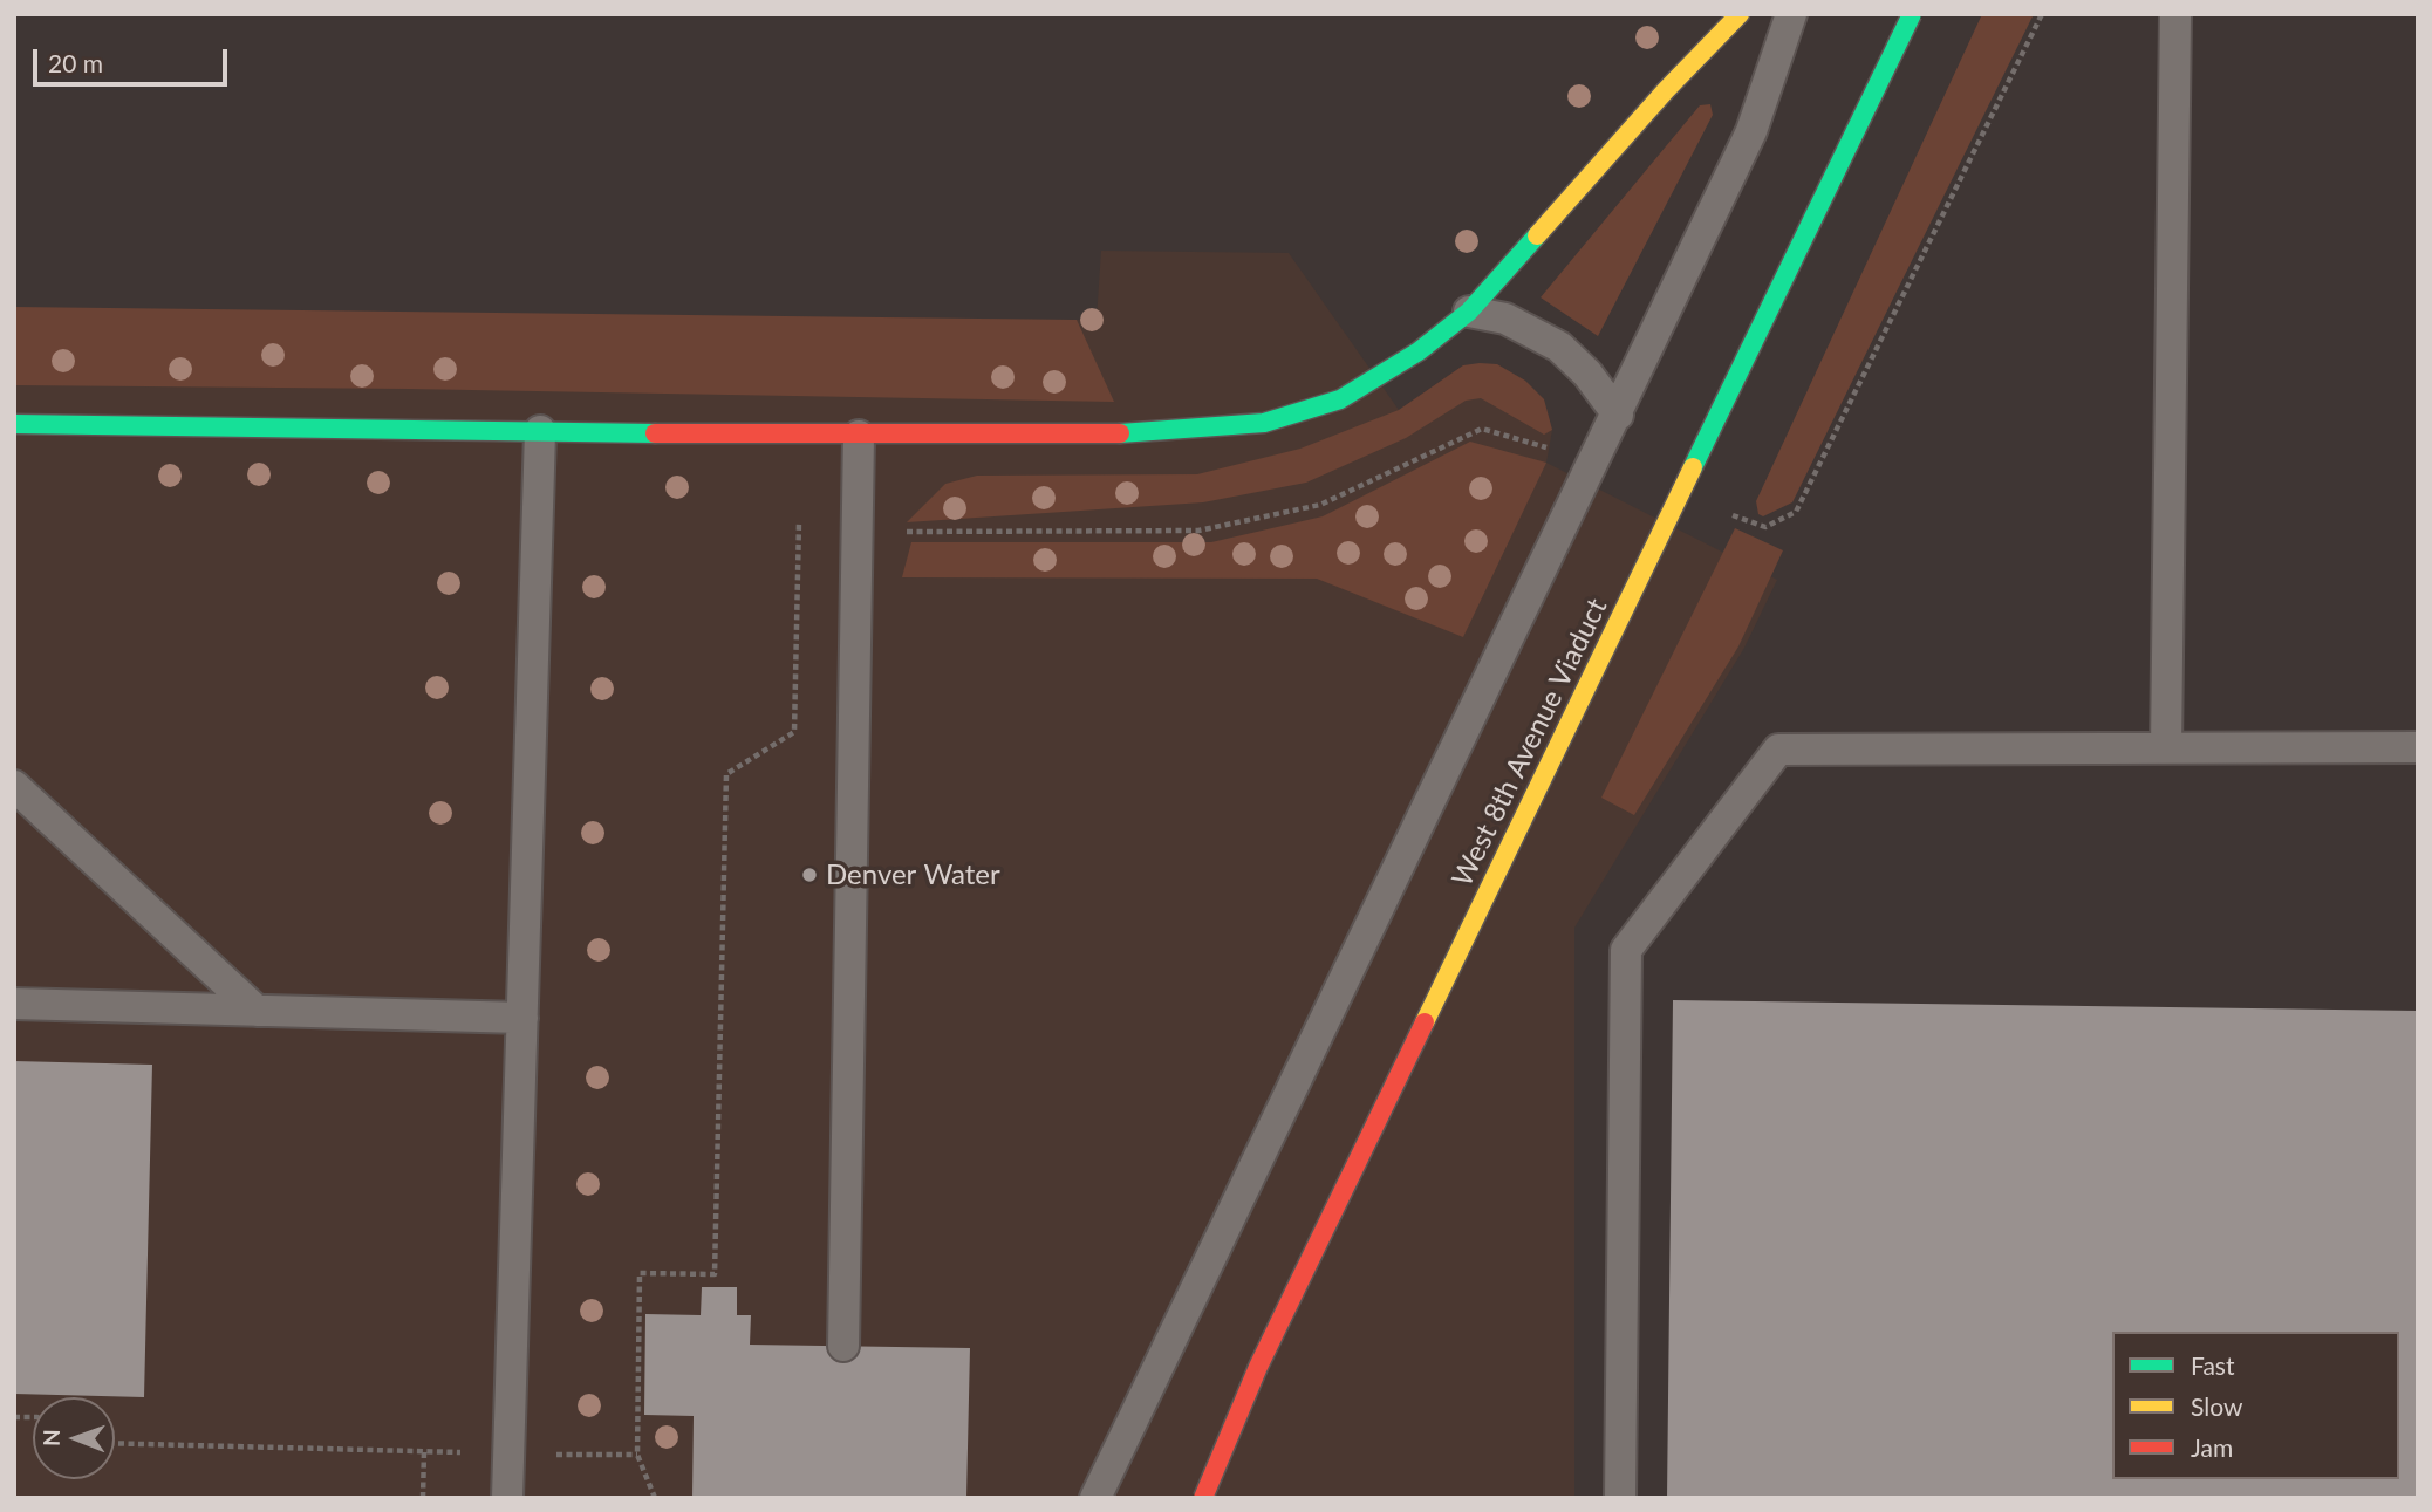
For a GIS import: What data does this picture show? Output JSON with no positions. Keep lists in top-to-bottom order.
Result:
{
  "streets": {
    "street": ["West 8th Avenue Viaduct"]
  },
  "places": ["Denver Water"],
  "legend": ["Fast", "Slow", "Jam"],
  "scale_bar": "20 m",
  "north": "left"
}
